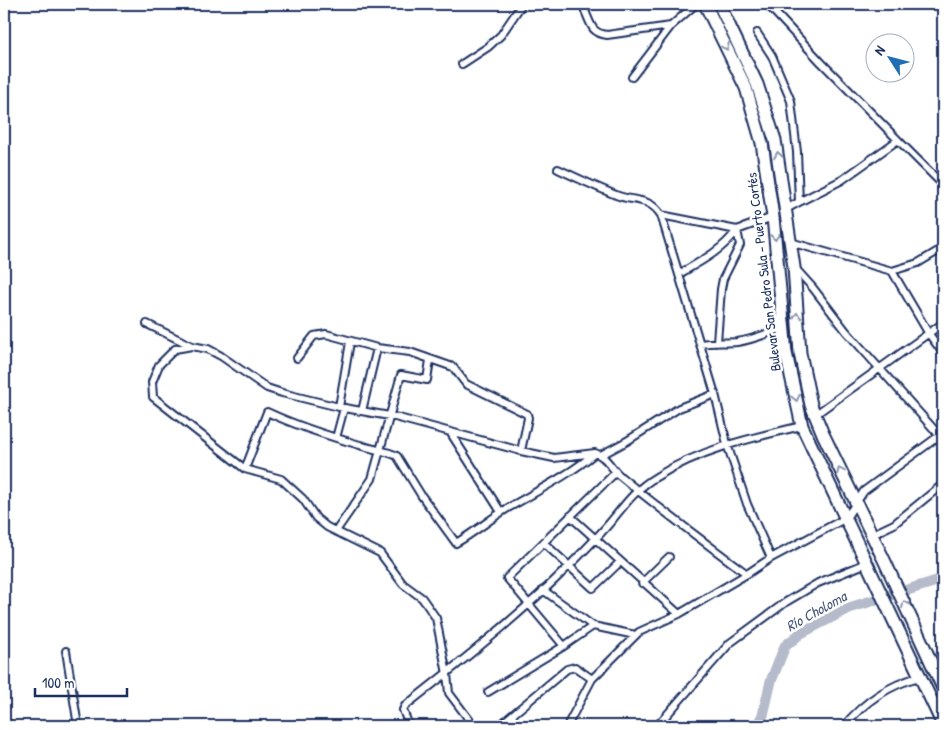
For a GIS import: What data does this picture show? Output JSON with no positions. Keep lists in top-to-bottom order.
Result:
{
  "streets": {
    "highway": ["Bulevar San Pedro Sula - Puerto Cortés"]
  },
  "water": ["Río Choloma"],
  "scale_bar": "100 m",
  "north": "top left"
}
